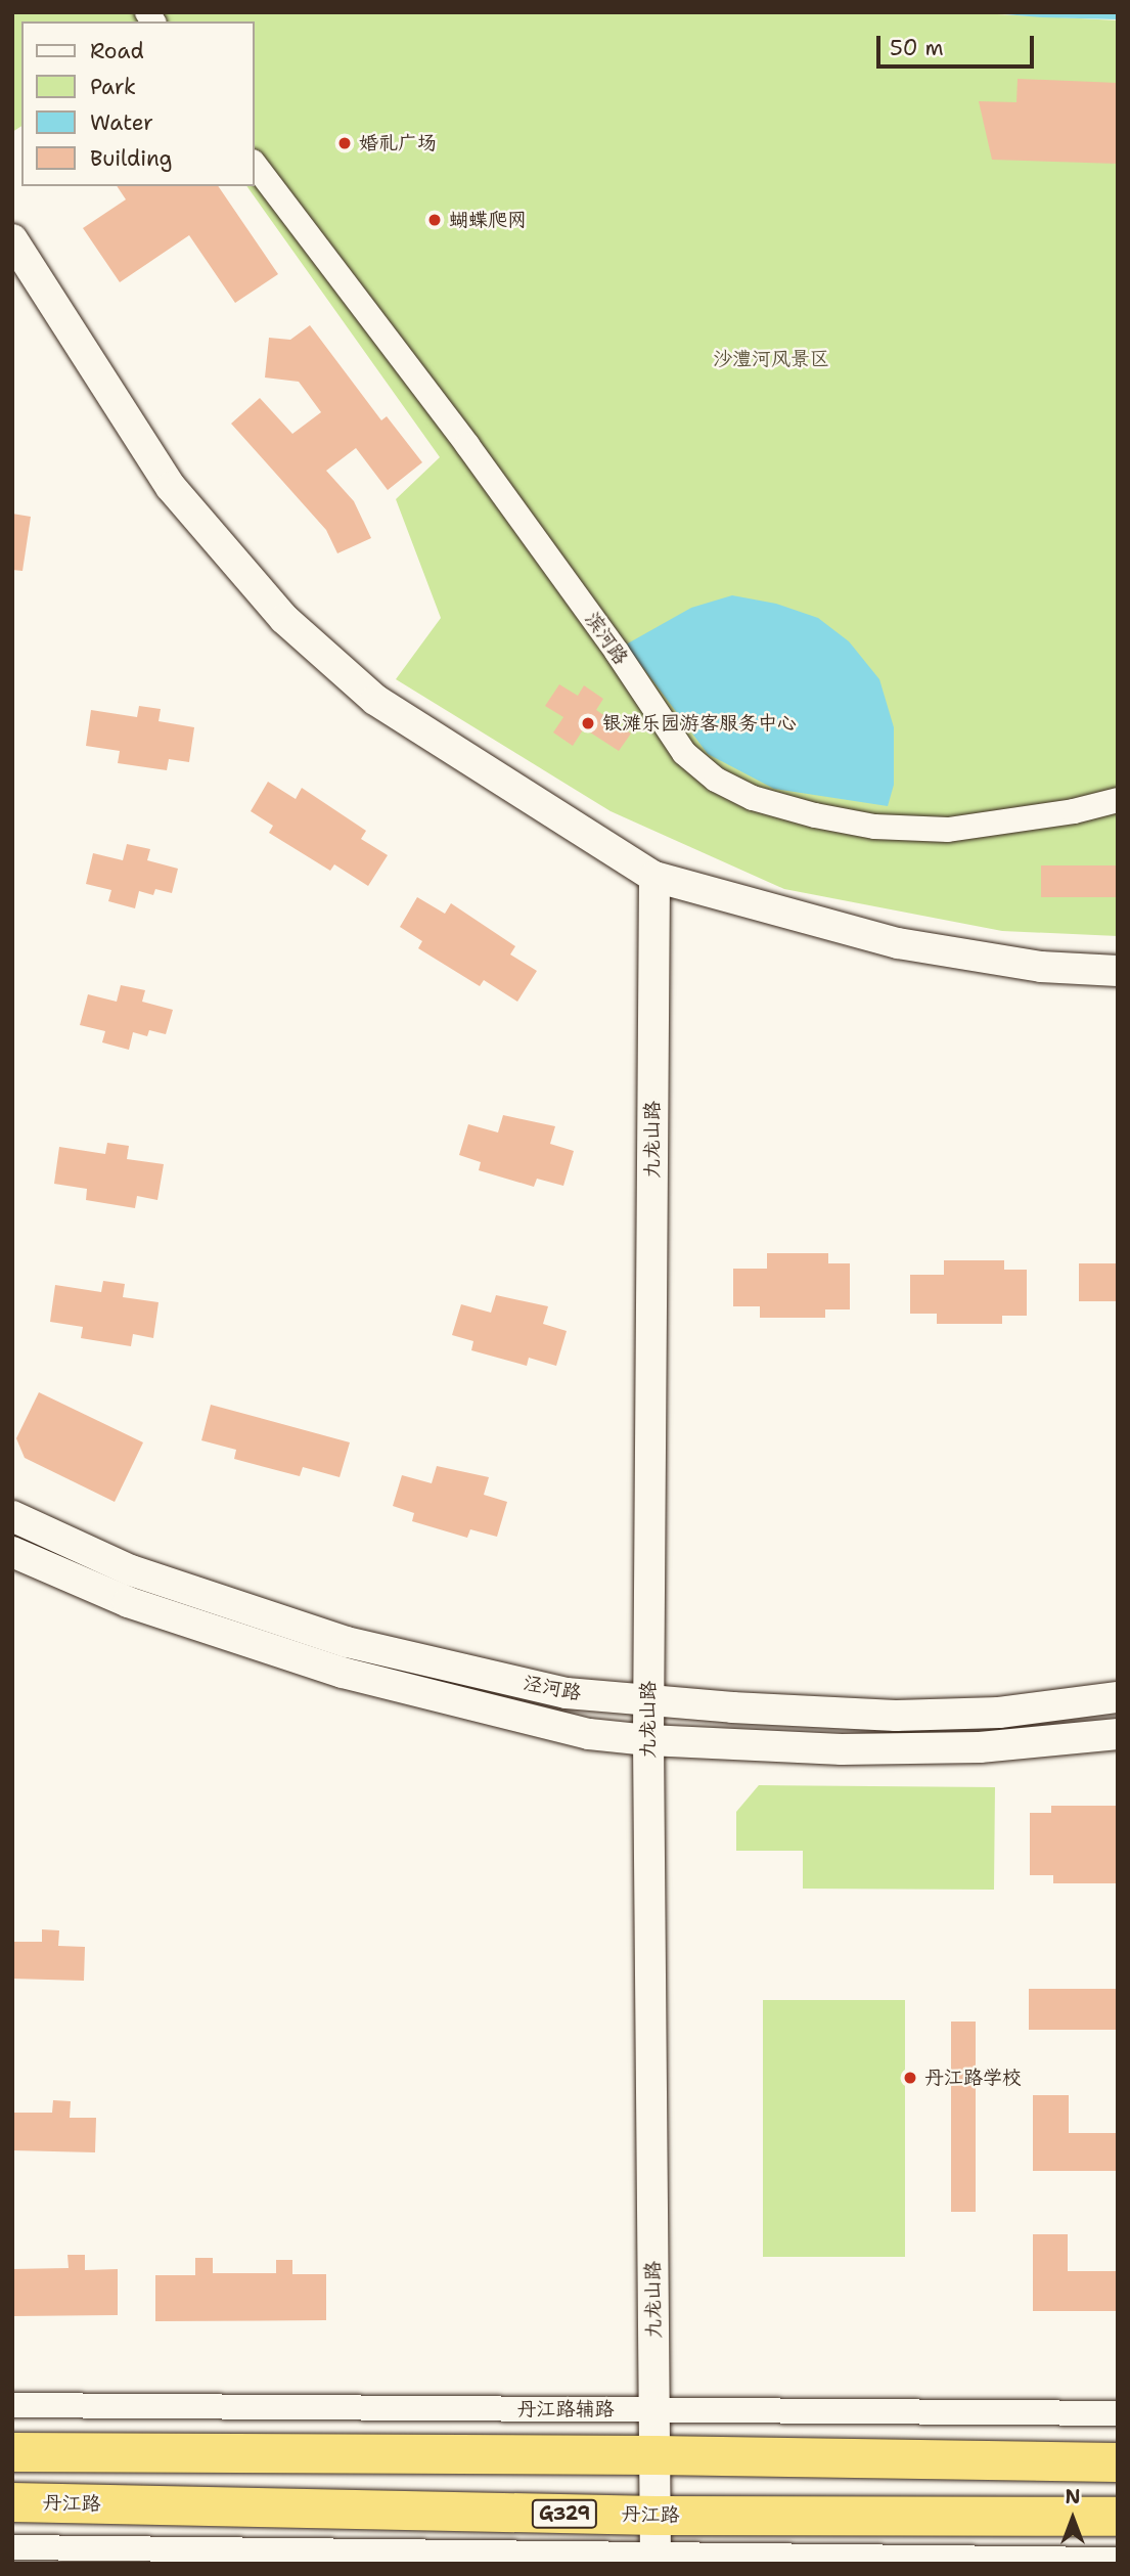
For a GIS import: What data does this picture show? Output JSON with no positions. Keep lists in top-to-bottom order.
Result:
{
  "streets": {
    "highway": ["丹江路", "G329"],
    "street": [
      "滨河路",
      "九龙山路",
      "泾河路",
      "丹江路辅路"
    ]
  },
  "crossings": [
    ["九龙山路", "泾河路"],
    ["九龙山路", "丹江路辅路"],
    ["九龙山路", "丹江路"]
  ],
  "parks": ["沙澧河风景区"],
  "places": [
    "婚礼广场",
    "蝴蝶爬网",
    "银滩乐园游客服务中心",
    "丹江路学校"
  ],
  "legend": [
    "Road",
    "Park",
    "Water",
    "Building"
  ],
  "scale_bar": "50 m",
  "north": "top"
}
